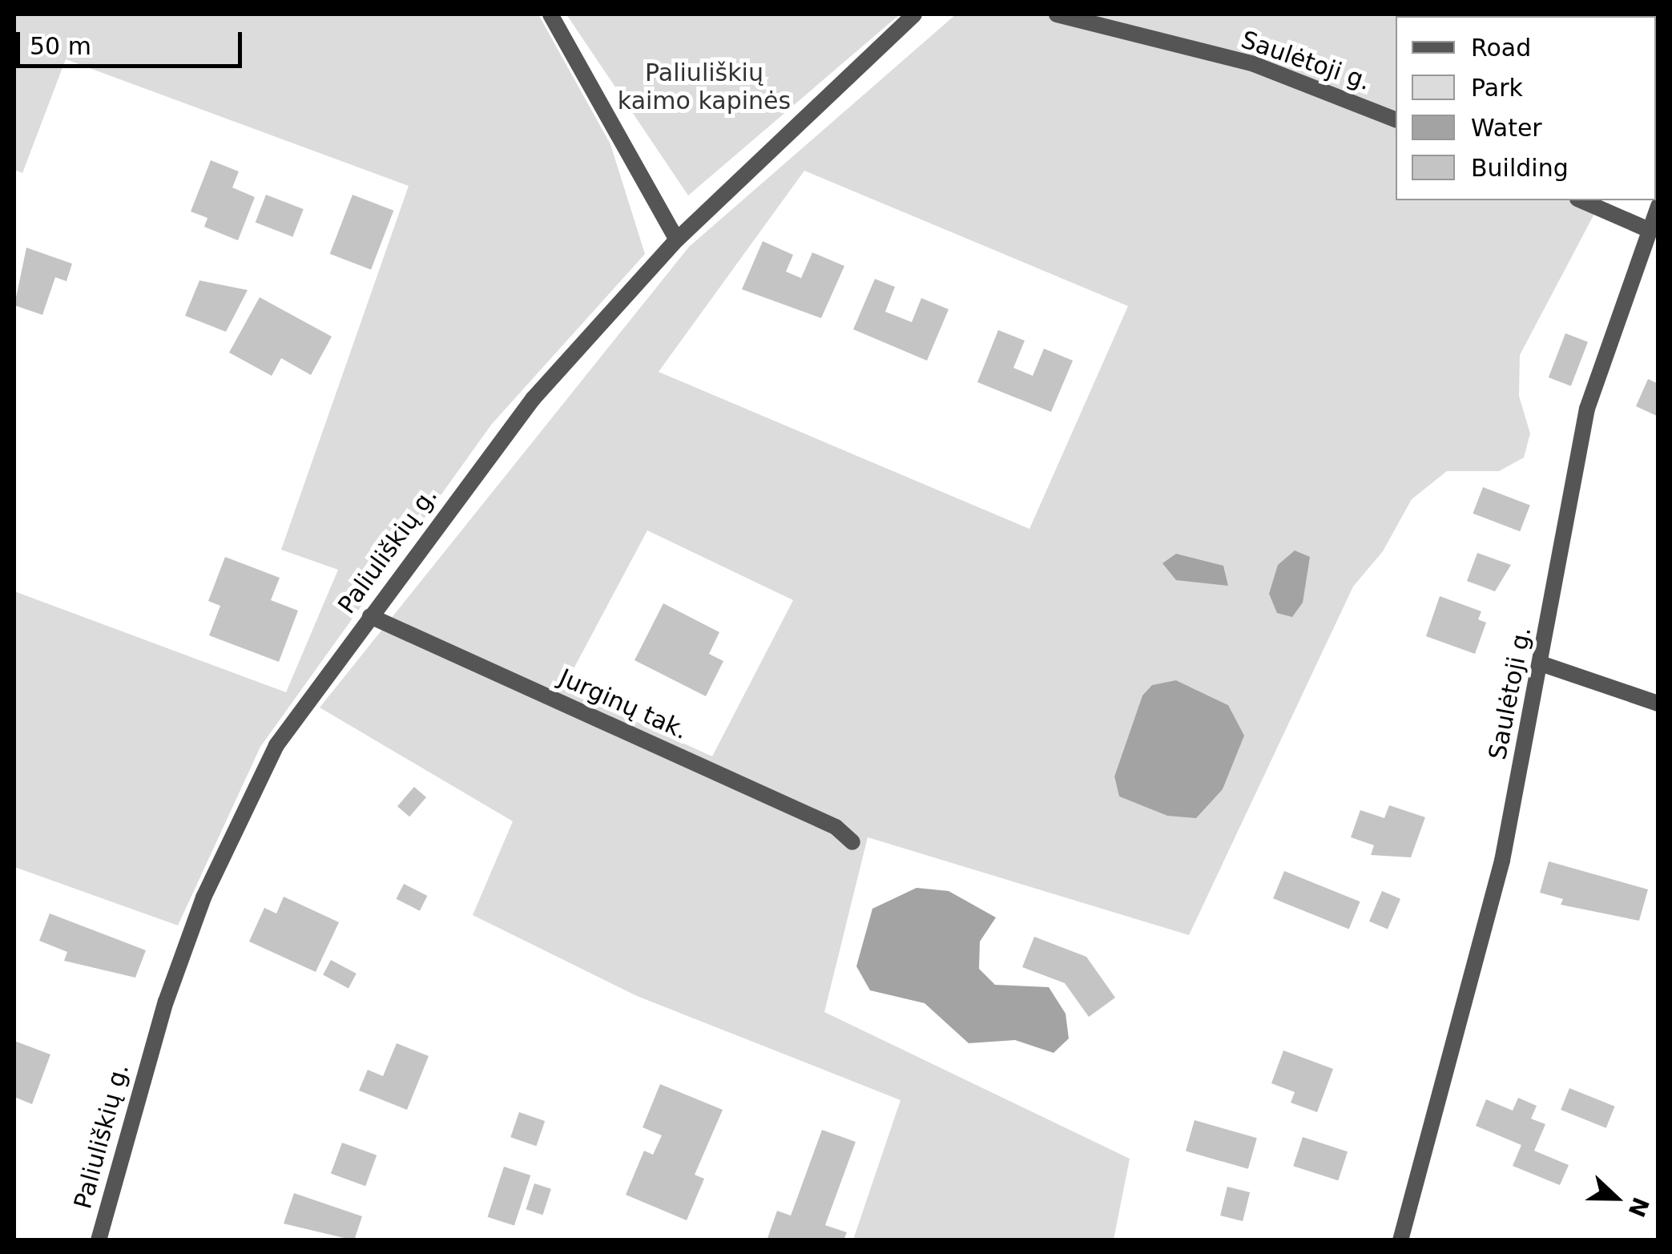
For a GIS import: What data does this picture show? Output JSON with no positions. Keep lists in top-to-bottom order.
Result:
{
  "streets": {
    "street": ["Saulėtoji g.", "Paliuliškių g.", "Jurginų tak."]
  },
  "crossings": [
    ["Paliuliškių g.", "Jurginų tak."]
  ],
  "parks": ["Paliuliškių kaimo kapinės"],
  "legend": [
    "Road",
    "Park",
    "Water",
    "Building"
  ],
  "scale_bar": "50 m",
  "north": "right"
}
